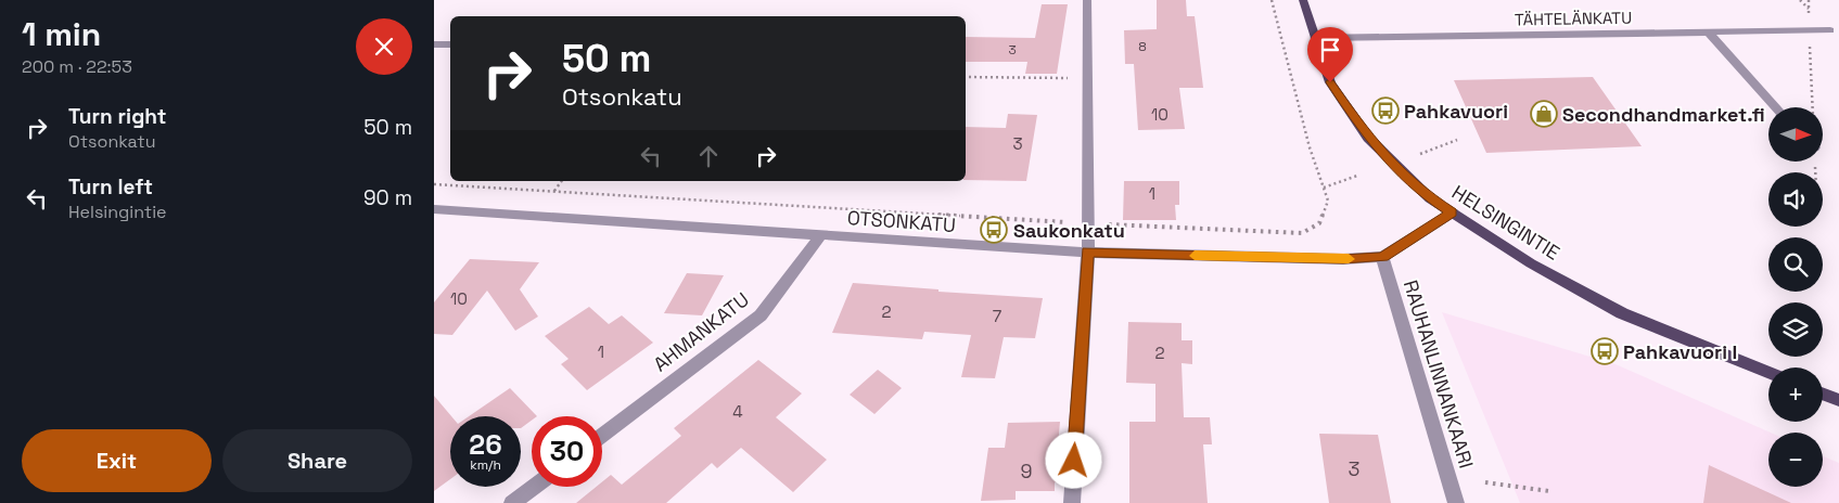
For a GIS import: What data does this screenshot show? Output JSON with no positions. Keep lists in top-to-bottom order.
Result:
{
  "streets": {
    "main road": ["HELSINGINTIE"],
    "street": [
      "TÄHTELÄNKATU",
      "OTSONKATU",
      "AHMANKATU",
      "RAUHANLINNANKAARI"
    ]
  },
  "crossings": [
    ["TÄHTELÄNKATU", "HELSINGINTIE"],
    ["OTSONKATU", "HELSINGINTIE"],
    ["OTSONKATU", "AHMANKATU"],
    ["OTSONKATU", "RAUHANLINNANKAARI"]
  ],
  "places": {
    "bus stop": ["Pahkavuori", "Saukonkatu", "Pahkavuori I"],
    "shop": ["Secondhandmarket.fi"]
  },
  "house_numbers": [
    "8",
    "3",
    "10",
    "3",
    "1",
    "10",
    "2",
    "7",
    "1",
    "2",
    "4",
    "3",
    "9"
  ],
  "north": "right",
  "page": {
    "heading": ["1 min", "200 m · 22:53"],
    "turn": ["50 m", "Otsonkatu"],
    "list": [
      {
        "name": "Turn right",
        "note": "Otsonkatu",
        "value": "50 m"
      },
      {
        "name": "Turn left",
        "note": "Helsingintie",
        "value": "90 m"
      }
    ],
    "map_buttons": ["+", "−"],
    "speed": "26 km/h",
    "limit": "30",
    "buttons": ["Exit", "Share"]
  }
}
